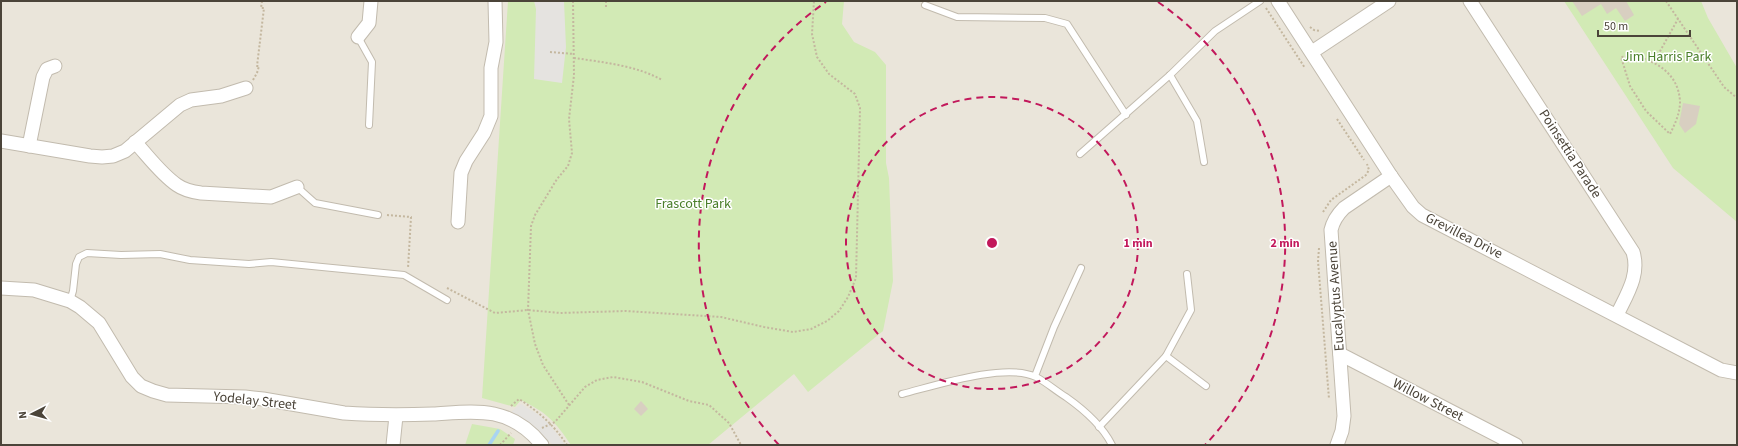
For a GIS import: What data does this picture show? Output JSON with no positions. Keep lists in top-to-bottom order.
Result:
{
  "streets": {
    "street": [
      "Poinsettia Parade",
      "Grevillea Drive",
      "Eucalyptus Avenue",
      "Willow Street",
      "Yodelay Street"
    ]
  },
  "crossings": [
    ["Poinsettia Parade", "Grevillea Drive"],
    ["Grevillea Drive", "Eucalyptus Avenue"],
    ["Eucalyptus Avenue", "Willow Street"]
  ],
  "parks": ["Jim Harris Park", "Frascott Park"],
  "scale_bar": "50 m",
  "north": "left",
  "rings": ["1 min", "2 min"]
}
